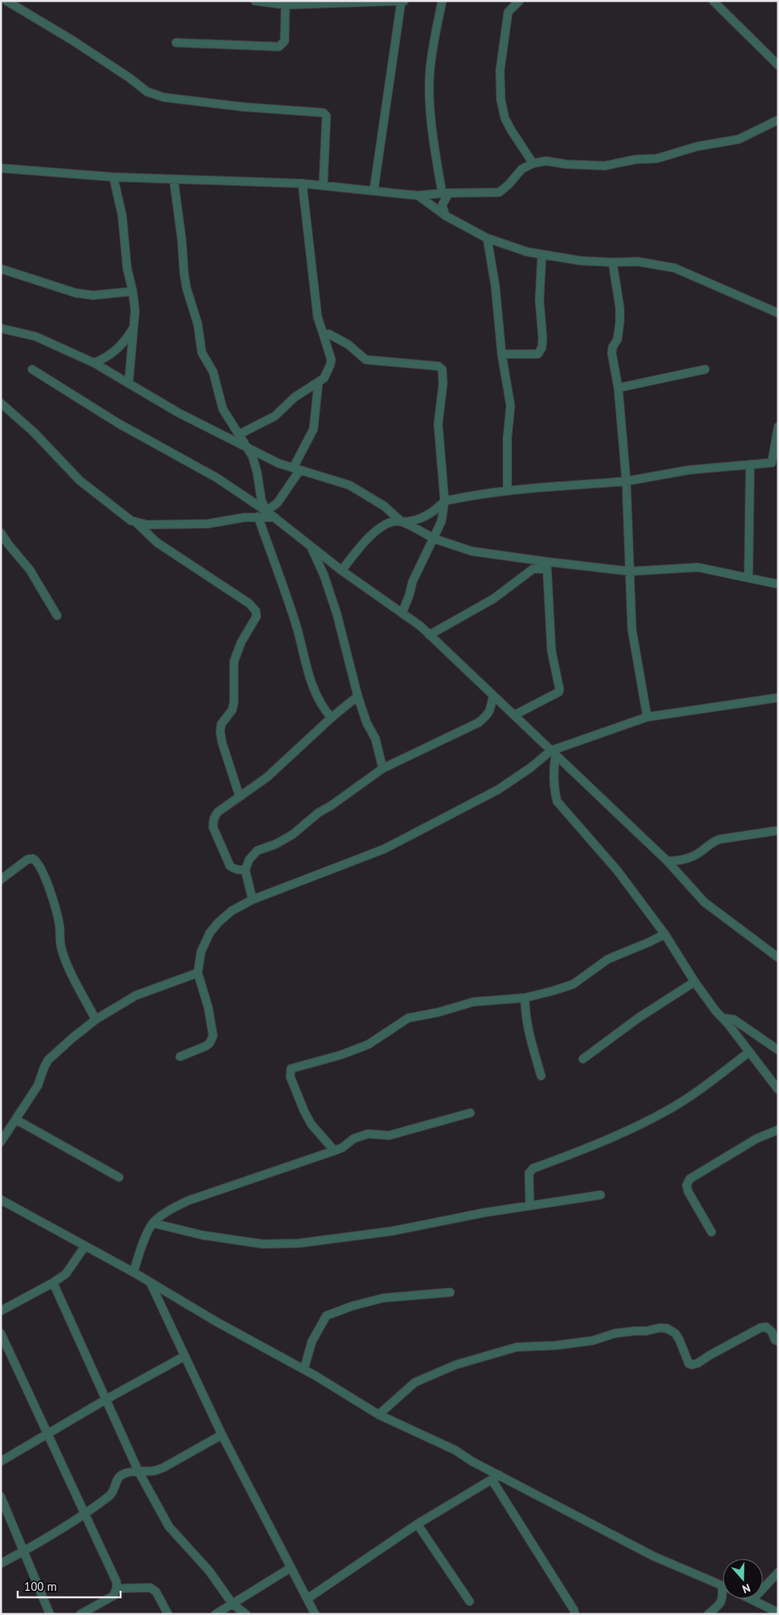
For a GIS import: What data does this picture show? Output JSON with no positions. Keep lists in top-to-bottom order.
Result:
{
  "scale_bar": "100 m",
  "north": "bottom"
}
